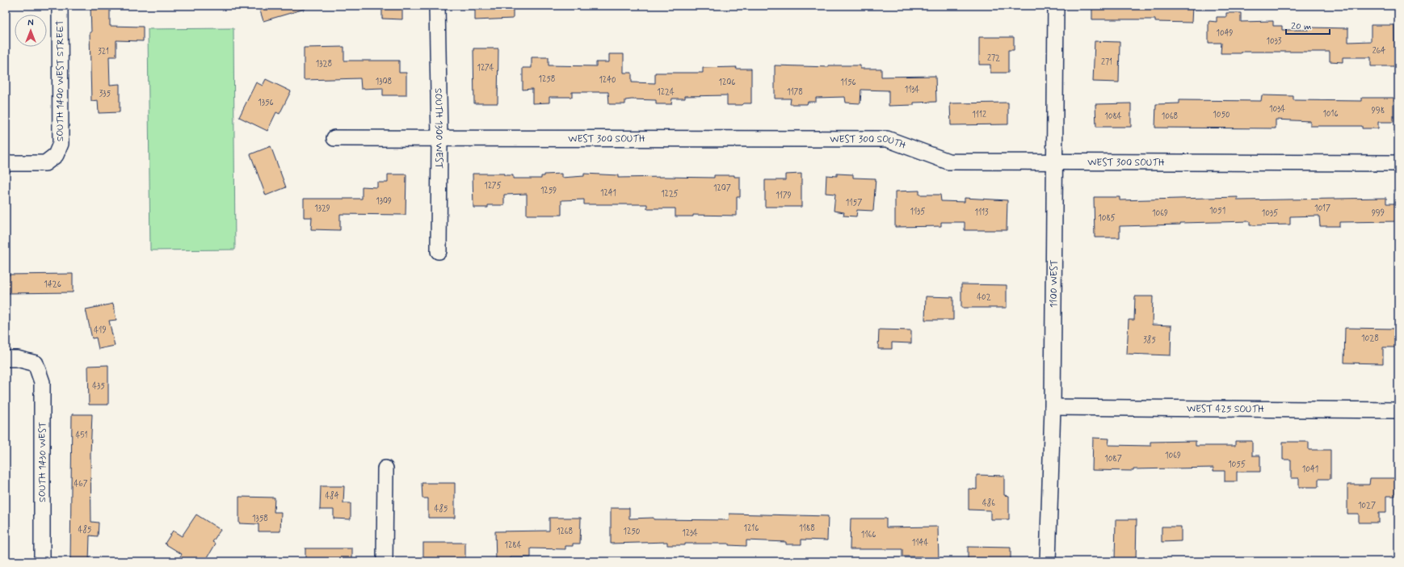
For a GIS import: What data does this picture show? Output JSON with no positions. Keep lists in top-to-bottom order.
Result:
{
  "streets": {
    "street": [
      "SOUTH 1400 WEST STREET",
      "SOUTH 1300 WEST",
      "WEST 300 SOUTH",
      "1100 WEST",
      "WEST 425 SOUTH",
      "SOUTH 1430 WEST"
    ]
  },
  "crossings": [
    ["SOUTH 1300 WEST", "WEST 300 SOUTH"],
    ["WEST 300 SOUTH", "1100 WEST"],
    ["1100 WEST", "WEST 425 SOUTH"]
  ],
  "house_numbers": [
    "1049",
    "1033",
    "264",
    "321",
    "272",
    "271",
    "1328",
    "1274",
    "1258",
    "1240",
    "1308",
    "1206",
    "1156",
    "1134",
    "1224",
    "1178",
    "335",
    "1356",
    "1034",
    "998",
    "1016",
    "1112",
    "1050",
    "1084",
    "1068",
    "1275",
    "1207",
    "1259",
    "1241",
    "1225",
    "1179",
    "1309",
    "1157",
    "1329",
    "1017",
    "1051",
    "1135",
    "1113",
    "1069",
    "1035",
    "999",
    "1085",
    "1426",
    "402",
    "419",
    "1028",
    "385",
    "435",
    "451",
    "1069",
    "1087",
    "1055",
    "1041",
    "467",
    "484",
    "486",
    "1027",
    "485",
    "1358",
    "1216",
    "1188",
    "485",
    "1268",
    "1250",
    "1234",
    "1166",
    "1144",
    "1284"
  ],
  "scale_bar": "20 m",
  "north": "top"
}
